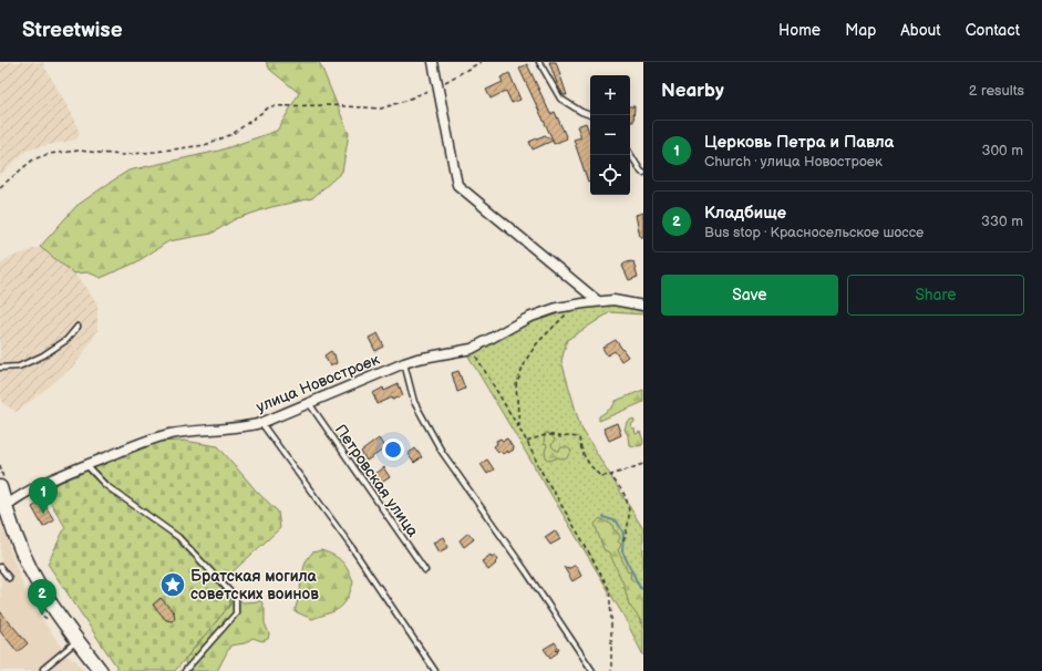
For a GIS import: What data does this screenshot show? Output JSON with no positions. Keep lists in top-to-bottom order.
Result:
{
  "streets": {
    "street": ["улица Новостроек"],
    "lane": ["Петровская улица"]
  },
  "crossings": [
    ["улица Новостроек", "Петровская улица"]
  ],
  "places": {
    "place": ["Братская могила советских воинов"]
  },
  "page": {
    "header": "Streetwise",
    "nav": [
      "Home",
      "Map",
      "About",
      "Contact"
    ],
    "heading": ["Nearby", "2 results"],
    "map_buttons": ["+", "−"],
    "list": [
      {
        "mark": "1",
        "name": "Церковь Петра и Павла",
        "note": "Church · улица Новостроек",
        "value": "300 m"
      },
      {
        "mark": "2",
        "name": "Кладбище",
        "note": "Bus stop · Красносельское шоссе",
        "value": "330 m"
      }
    ],
    "buttons": ["Save", "Share"],
    "pins": ["1", "2"]
  }
}
